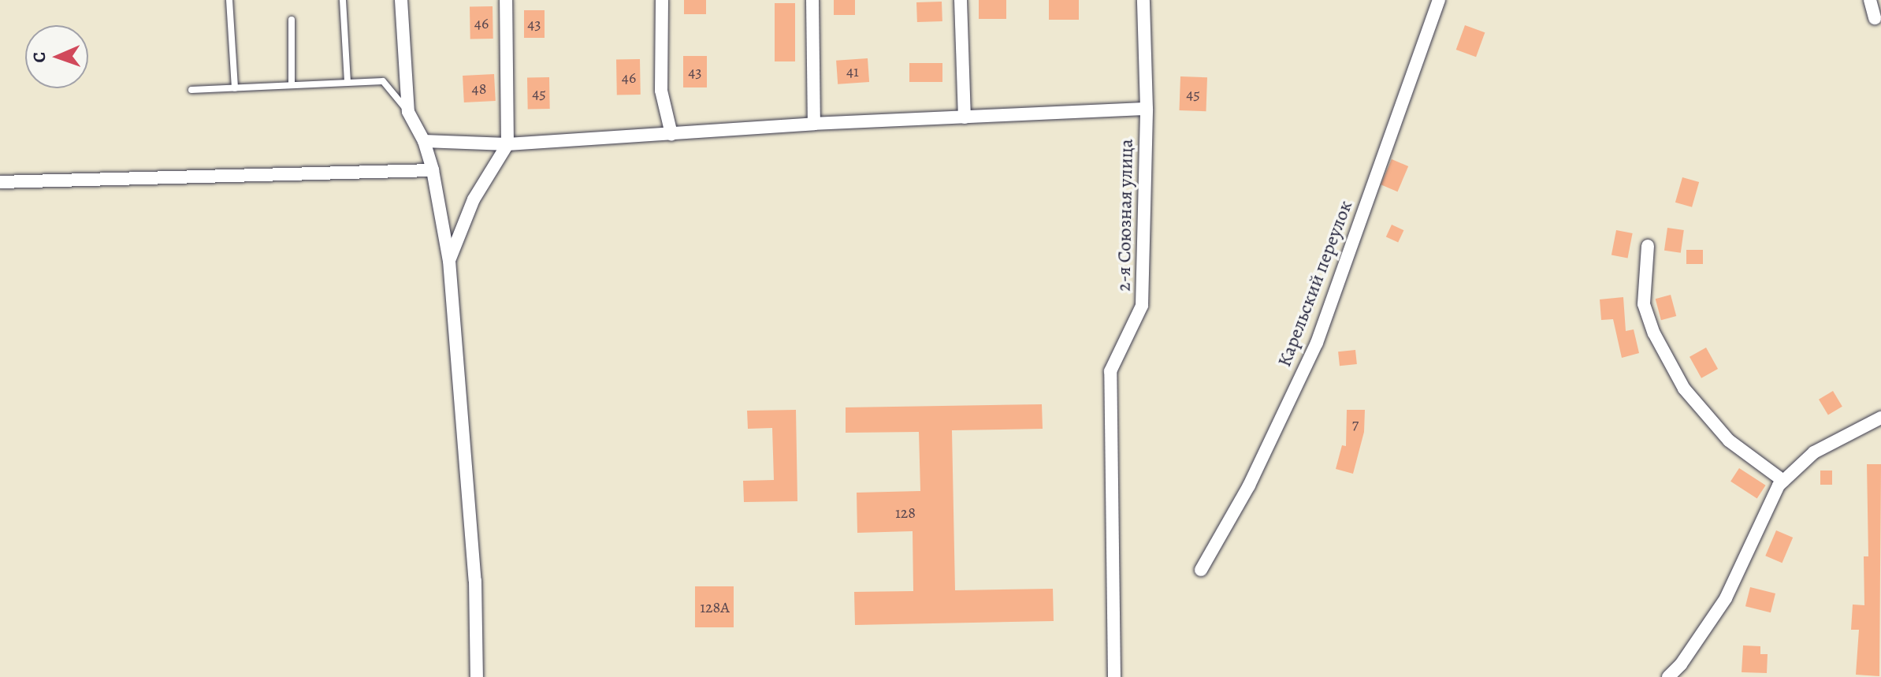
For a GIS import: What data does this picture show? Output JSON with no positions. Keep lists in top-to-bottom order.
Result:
{
  "streets": {
    "street": ["2-я Союзная улица", "Карельский переулок"]
  },
  "house_numbers": [
    "46",
    "43",
    "41",
    "43",
    "46",
    "48",
    "45",
    "45",
    "7",
    "128",
    "128А"
  ],
  "north": "left"
}
